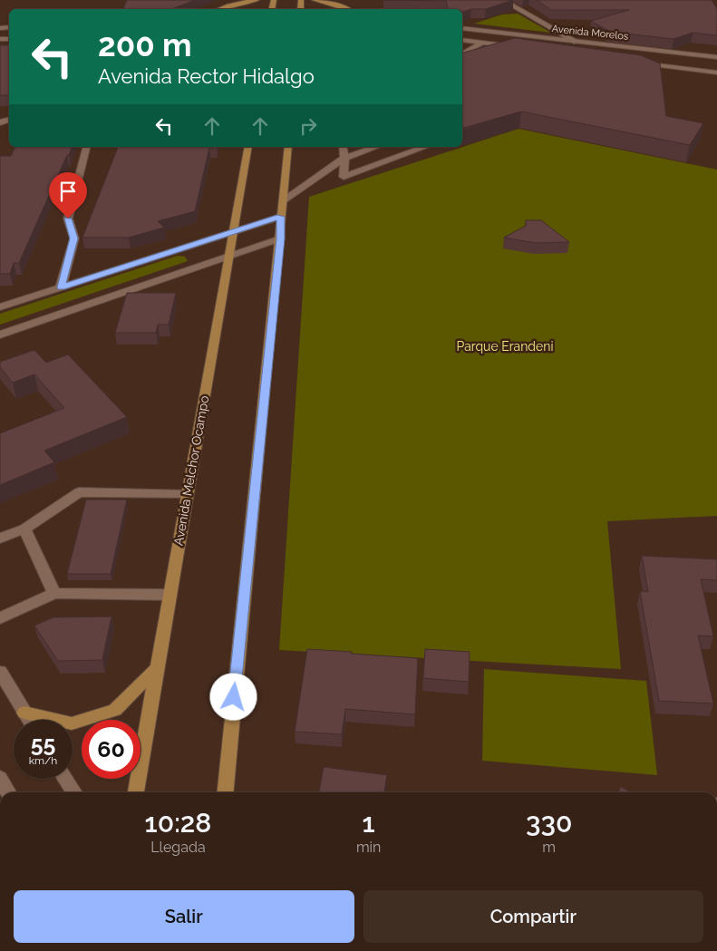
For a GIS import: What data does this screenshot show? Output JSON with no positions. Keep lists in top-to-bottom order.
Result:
{
  "streets": {
    "main road": ["Avenida Melchor Ocampo"],
    "street": ["Avenida Morelos"]
  },
  "parks": ["Parque Erandeni"],
  "page": {
    "turn": ["200 m", "Avenida Rector Hidalgo"],
    "speed": "55 km/h",
    "limit": "60",
    "eta": [
      "10:28",
      "Llegada",
      "1",
      "min",
      "330",
      "m"
    ],
    "buttons": ["Salir", "Compartir"]
  }
}
